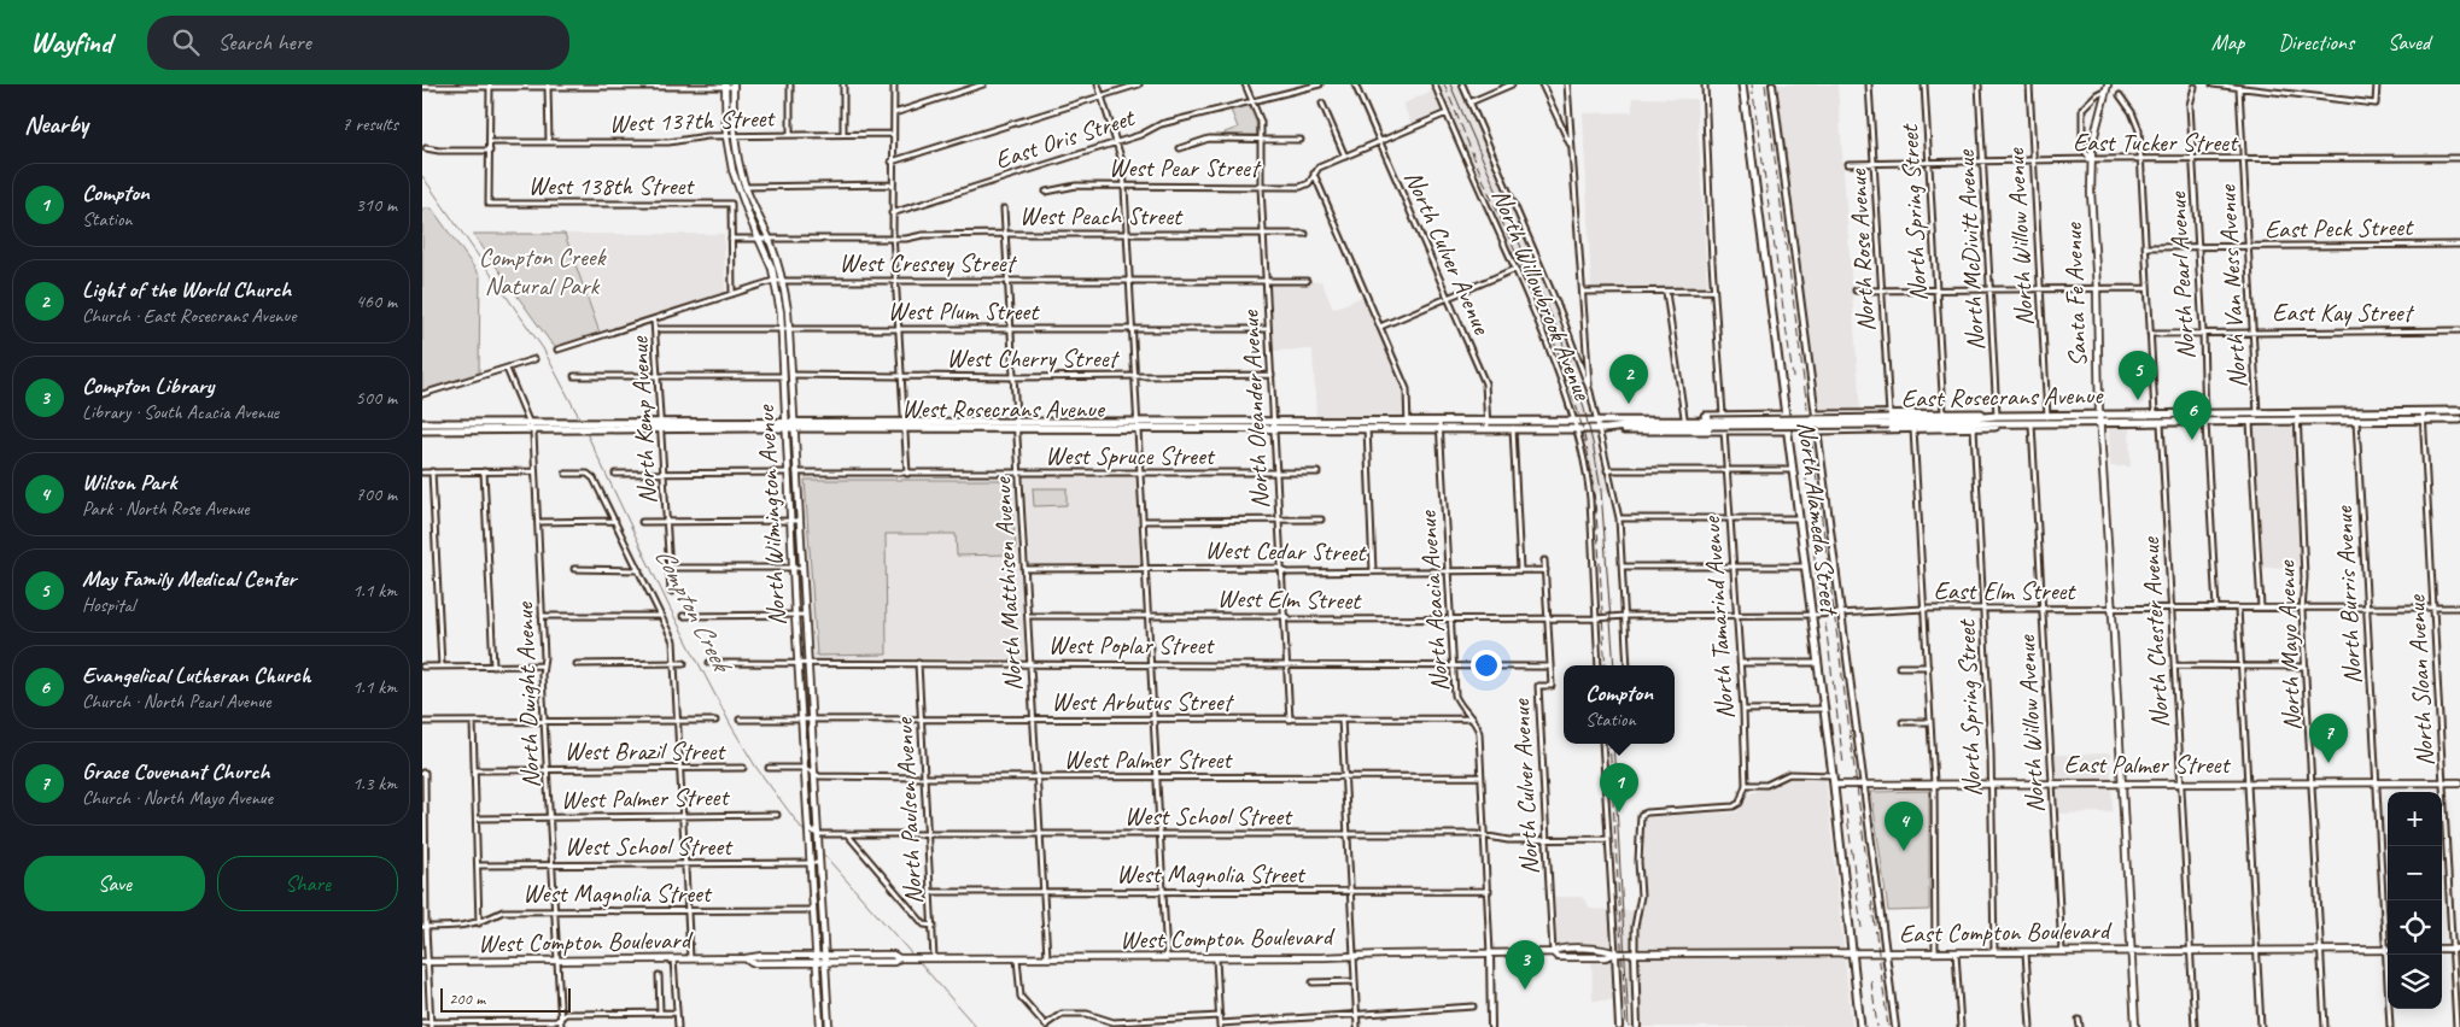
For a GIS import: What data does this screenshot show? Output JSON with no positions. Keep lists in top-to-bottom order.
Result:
{
  "streets": {
    "main road": [
      "Santa Fe Avenue",
      "East Rosecrans Avenue",
      "West Rosecrans Avenue",
      "North Wilmington Avenue",
      "North Alameda Street",
      "East Palmer Street",
      "East Compton Boulevard",
      "West Compton Boulevard"
    ],
    "street": [
      "West 137th Street",
      "East Oris Street",
      "East Tucker Street",
      "West Pear Street",
      "West 138th Street",
      "North Spring Street",
      "West Peach Street",
      "East Peck Street",
      "North Willow Avenue",
      "North Rose Avenue",
      "North McDivitt Avenue",
      "North Culver Avenue",
      "West Cressey Street",
      "North Pearl Avenue",
      "North Van Ness Avenue",
      "North Willowbrook Avenue",
      "West Plum Street",
      "East Kay Street",
      "West Cherry Street",
      "North Oleander Avenue",
      "North Kemp Avenue",
      "West Spruce Street",
      "West Cedar Street",
      "North Matthisen Avenue",
      "East Elm Street",
      "North Burris Avenue",
      "West Elm Street",
      "North Acacia Avenue",
      "North Tamarind Avenue",
      "North Chester Avenue",
      "West Poplar Street",
      "North Mayo Avenue",
      "North Sloan Avenue",
      "North Dwight Avenue",
      "West Arbutus Street",
      "West Brazil Street",
      "West Palmer Street",
      "North Paulsen Avenue",
      "West School Street",
      "West Magnolia Street"
    ]
  },
  "crossings": [
    ["West 137th Street", "North Wilmington Avenue"],
    ["East Oris Street", "North Oleander Avenue"],
    ["East Tucker Street", "North Spring Street"],
    ["East Tucker Street", "North Willow Avenue"],
    ["East Tucker Street", "North Rose Avenue"],
    ["East Tucker Street", "North McDivitt Avenue"],
    ["East Tucker Street", "North Pearl Avenue"],
    ["East Tucker Street", "North Van Ness Avenue"],
    ["East Tucker Street", "Santa Fe Avenue"],
    ["West Pear Street", "North Oleander Avenue"],
    ["West 138th Street", "West Peach Street"],
    ["North Spring Street", "East Elm Street"],
    ["North Spring Street", "East Palmer Street"],
    ["North Spring Street", "East Compton Boulevard"],
    ["West Peach Street", "North Oleander Avenue"],
    ["West Peach Street", "North Wilmington Avenue"],
    ["West Peach Street", "North Matthisen Avenue"],
    ["East Peck Street", "North Pearl Avenue"],
    ["East Peck Street", "North Van Ness Avenue"],
    ["North Willow Avenue", "East Rosecrans Avenue"],
    ["North Willow Avenue", "East Elm Street"],
    ["North Willow Avenue", "East Palmer Street"],
    ["North Willow Avenue", "East Compton Boulevard"],
    ["North Rose Avenue", "East Rosecrans Avenue"],
    ["North McDivitt Avenue", "East Rosecrans Avenue"],
    ["North Culver Avenue", "West Rosecrans Avenue"],
    ["North Culver Avenue", "West Cedar Street"],
    ["North Culver Avenue", "East Elm Street"],
    ["North Culver Avenue", "West Elm Street"],
    ["North Culver Avenue", "West Poplar Street"],
    ["North Culver Avenue", "West School Street"],
    ["North Culver Avenue", "West Compton Boulevard"],
    ["West Cressey Street", "North Oleander Avenue"],
    ["West Cressey Street", "North Kemp Avenue"],
    ["West Cressey Street", "North Wilmington Avenue"],
    ["West Cressey Street", "North Matthisen Avenue"],
    ["North Pearl Avenue", "East Kay Street"],
    ["North Pearl Avenue", "East Rosecrans Avenue"],
    ["North Pearl Avenue", "East Elm Street"],
    ["North Van Ness Avenue", "East Kay Street"],
    ["North Van Ness Avenue", "East Rosecrans Avenue"],
    ["North Van Ness Avenue", "East Elm Street"],
    ["North Willowbrook Avenue", "East Rosecrans Avenue"],
    ["North Willowbrook Avenue", "West Rosecrans Avenue"],
    ["North Willowbrook Avenue", "East Elm Street"],
    ["Santa Fe Avenue", "East Rosecrans Avenue"],
    ["Santa Fe Avenue", "East Elm Street"],
    ["Santa Fe Avenue", "East Palmer Street"],
    ["Santa Fe Avenue", "East Compton Boulevard"],
    ["West Plum Street", "North Oleander Avenue"],
    ["West Plum Street", "North Kemp Avenue"],
    ["West Plum Street", "North Wilmington Avenue"],
    ["West Plum Street", "North Matthisen Avenue"],
    ["West Cherry Street", "North Oleander Avenue"],
    ["West Cherry Street", "North Wilmington Avenue"],
    ["West Cherry Street", "North Matthisen Avenue"],
    ["East Rosecrans Avenue", "West Rosecrans Avenue"],
    ["East Rosecrans Avenue", "North Burris Avenue"],
    ["East Rosecrans Avenue", "North Chester Avenue"],
    ["East Rosecrans Avenue", "North Mayo Avenue"],
    ["East Rosecrans Avenue", "North Sloan Avenue"],
    ["West Rosecrans Avenue", "North Oleander Avenue"],
    ["West Rosecrans Avenue", "North Kemp Avenue"],
    ["West Rosecrans Avenue", "North Wilmington Avenue"],
    ["West Rosecrans Avenue", "North Matthisen Avenue"],
    ["West Rosecrans Avenue", "North Acacia Avenue"],
    ["West Rosecrans Avenue", "North Dwight Avenue"],
    ["North Oleander Avenue", "West Spruce Street"],
    ["North Oleander Avenue", "West Cedar Street"],
    ["North Oleander Avenue", "West Elm Street"],
    ["North Oleander Avenue", "West Poplar Street"],
    ["North Oleander Avenue", "West Arbutus Street"],
    ["West Spruce Street", "North Wilmington Avenue"],
    ["West Spruce Street", "North Matthisen Avenue"],
    ["North Wilmington Avenue", "West Poplar Street"],
    ["North Wilmington Avenue", "West Arbutus Street"],
    ["North Wilmington Avenue", "West Palmer Street"],
    ["North Wilmington Avenue", "West School Street"],
    ["North Wilmington Avenue", "West Magnolia Street"],
    ["North Wilmington Avenue", "West Compton Boulevard"],
    ["North Alameda Street", "East Elm Street"],
    ["North Alameda Street", "East Palmer Street"],
    ["North Alameda Street", "East Compton Boulevard"],
    ["West Cedar Street", "North Matthisen Avenue"],
    ["West Cedar Street", "North Acacia Avenue"],
    ["North Matthisen Avenue", "West Elm Street"],
    ["North Matthisen Avenue", "West Poplar Street"],
    ["North Matthisen Avenue", "West Arbutus Street"],
    ["North Matthisen Avenue", "West Palmer Street"],
    ["North Matthisen Avenue", "West School Street"],
    ["North Matthisen Avenue", "West Magnolia Street"],
    ["North Matthisen Avenue", "West Compton Boulevard"],
    ["East Elm Street", "North Burris Avenue"],
    ["East Elm Street", "West Elm Street"],
    ["East Elm Street", "North Tamarind Avenue"],
    ["East Elm Street", "North Chester Avenue"],
    ["East Elm Street", "North Mayo Avenue"],
    ["East Elm Street", "North Sloan Avenue"],
    ["North Burris Avenue", "East Palmer Street"],
    ["West Elm Street", "North Acacia Avenue"],
    ["North Acacia Avenue", "West Poplar Street"],
    ["North Acacia Avenue", "West Arbutus Street"],
    ["North Acacia Avenue", "West Palmer Street"],
    ["North Acacia Avenue", "West School Street"],
    ["North Acacia Avenue", "West Magnolia Street"],
    ["North Acacia Avenue", "West Compton Boulevard"],
    ["North Tamarind Avenue", "East Compton Boulevard"],
    ["North Chester Avenue", "East Palmer Street"],
    ["North Chester Avenue", "East Compton Boulevard"],
    ["West Poplar Street", "North Paulsen Avenue"],
    ["North Mayo Avenue", "East Palmer Street"],
    ["North Mayo Avenue", "East Compton Boulevard"],
    ["North Sloan Avenue", "East Palmer Street"],
    ["North Dwight Avenue", "West Brazil Street"],
    ["North Dwight Avenue", "West Palmer Street"],
    ["North Dwight Avenue", "West School Street"],
    ["North Dwight Avenue", "West Magnolia Street"],
    ["North Dwight Avenue", "West Compton Boulevard"],
    ["West Arbutus Street", "North Paulsen Avenue"],
    ["West Palmer Street", "North Paulsen Avenue"],
    ["North Paulsen Avenue", "West School Street"],
    ["North Paulsen Avenue", "West Magnolia Street"],
    ["North Paulsen Avenue", "West Compton Boulevard"],
    ["East Compton Boulevard", "West Compton Boulevard"]
  ],
  "water": ["Compton Creek"],
  "parks": ["Compton Creek Natural Park"],
  "scale_bar": "200 m",
  "page": {
    "header": "Wayfind",
    "search": "Search here",
    "nav": ["Map", "Directions", "Saved"],
    "heading": ["Nearby", "7 results"],
    "list": [
      {
        "mark": "1",
        "name": "Compton",
        "note": "Station",
        "value": "310 m"
      },
      {
        "mark": "2",
        "name": "Light of the World Church",
        "note": "Church · East Rosecrans Avenue",
        "value": "460 m"
      },
      {
        "mark": "3",
        "name": "Compton Library",
        "note": "Library · South Acacia Avenue",
        "value": "500 m"
      },
      {
        "mark": "4",
        "name": "Wilson Park",
        "note": "Park · North Rose Avenue",
        "value": "700 m"
      },
      {
        "mark": "5",
        "name": "May Family Medical Center",
        "note": "Hospital",
        "value": "1.1 km"
      },
      {
        "mark": "6",
        "name": "Evangelical Lutheran Church",
        "note": "Church · North Pearl Avenue",
        "value": "1.1 km"
      },
      {
        "mark": "7",
        "name": "Grace Covenant Church",
        "note": "Church · North Mayo Avenue",
        "value": "1.3 km"
      }
    ],
    "pins": [
      "5",
      "2",
      "6",
      "7",
      "1",
      "4",
      "3"
    ],
    "popup": ["Compton", "Station"],
    "map_buttons": ["+", "−"],
    "buttons": ["Save", "Share"],
    "scale": "200 m"
  }
}
